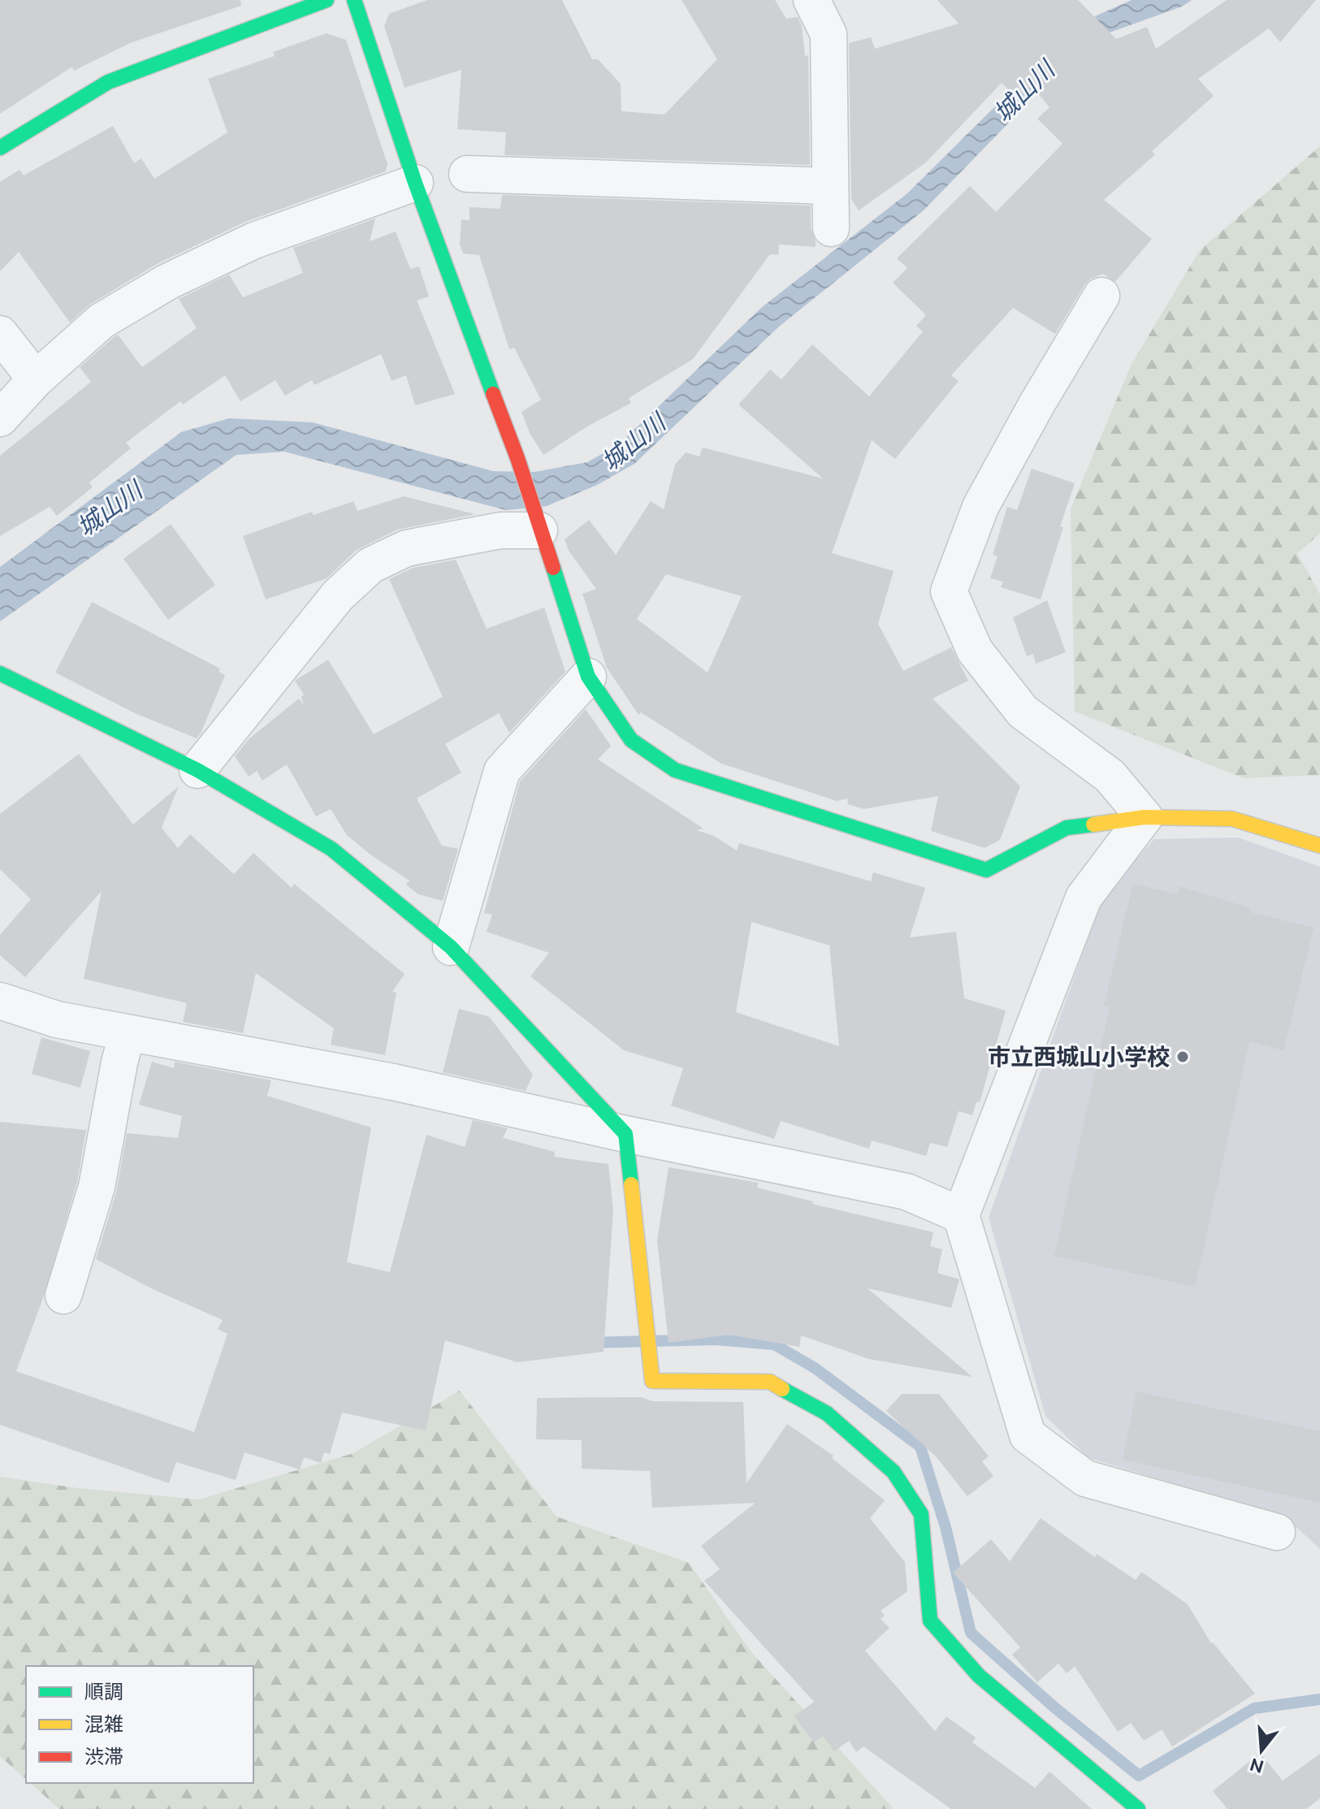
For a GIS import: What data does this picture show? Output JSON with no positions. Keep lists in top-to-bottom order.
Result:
{
  "water": ["城山川"],
  "places": ["市立西城山小学校"],
  "legend": ["順調", "混雑", "渋滞"],
  "north": "bottom"
}
